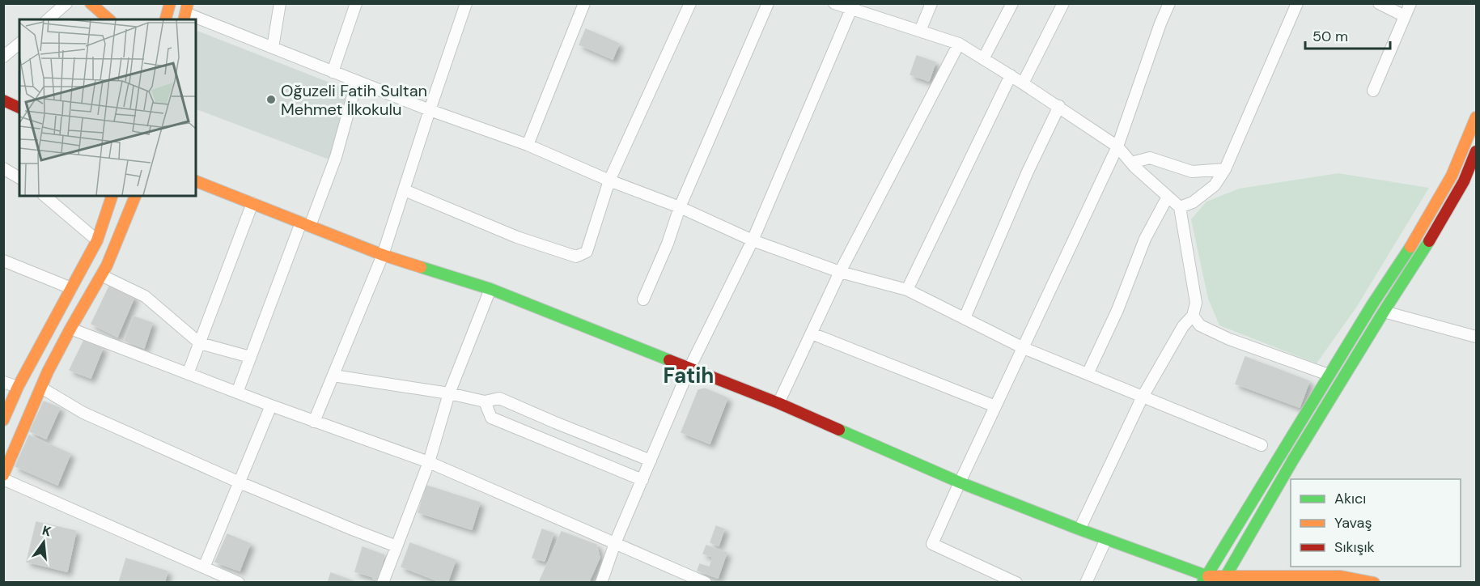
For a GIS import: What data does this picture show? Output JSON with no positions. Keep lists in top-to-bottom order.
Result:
{
  "districts": ["Fatih"],
  "places": ["Oğuzeli Fatih Sultan Mehmet İlkokulu"],
  "legend": ["Akıcı", "Yavaş", "Sıkışık"],
  "scale_bar": "50 m",
  "north": "top"
}
